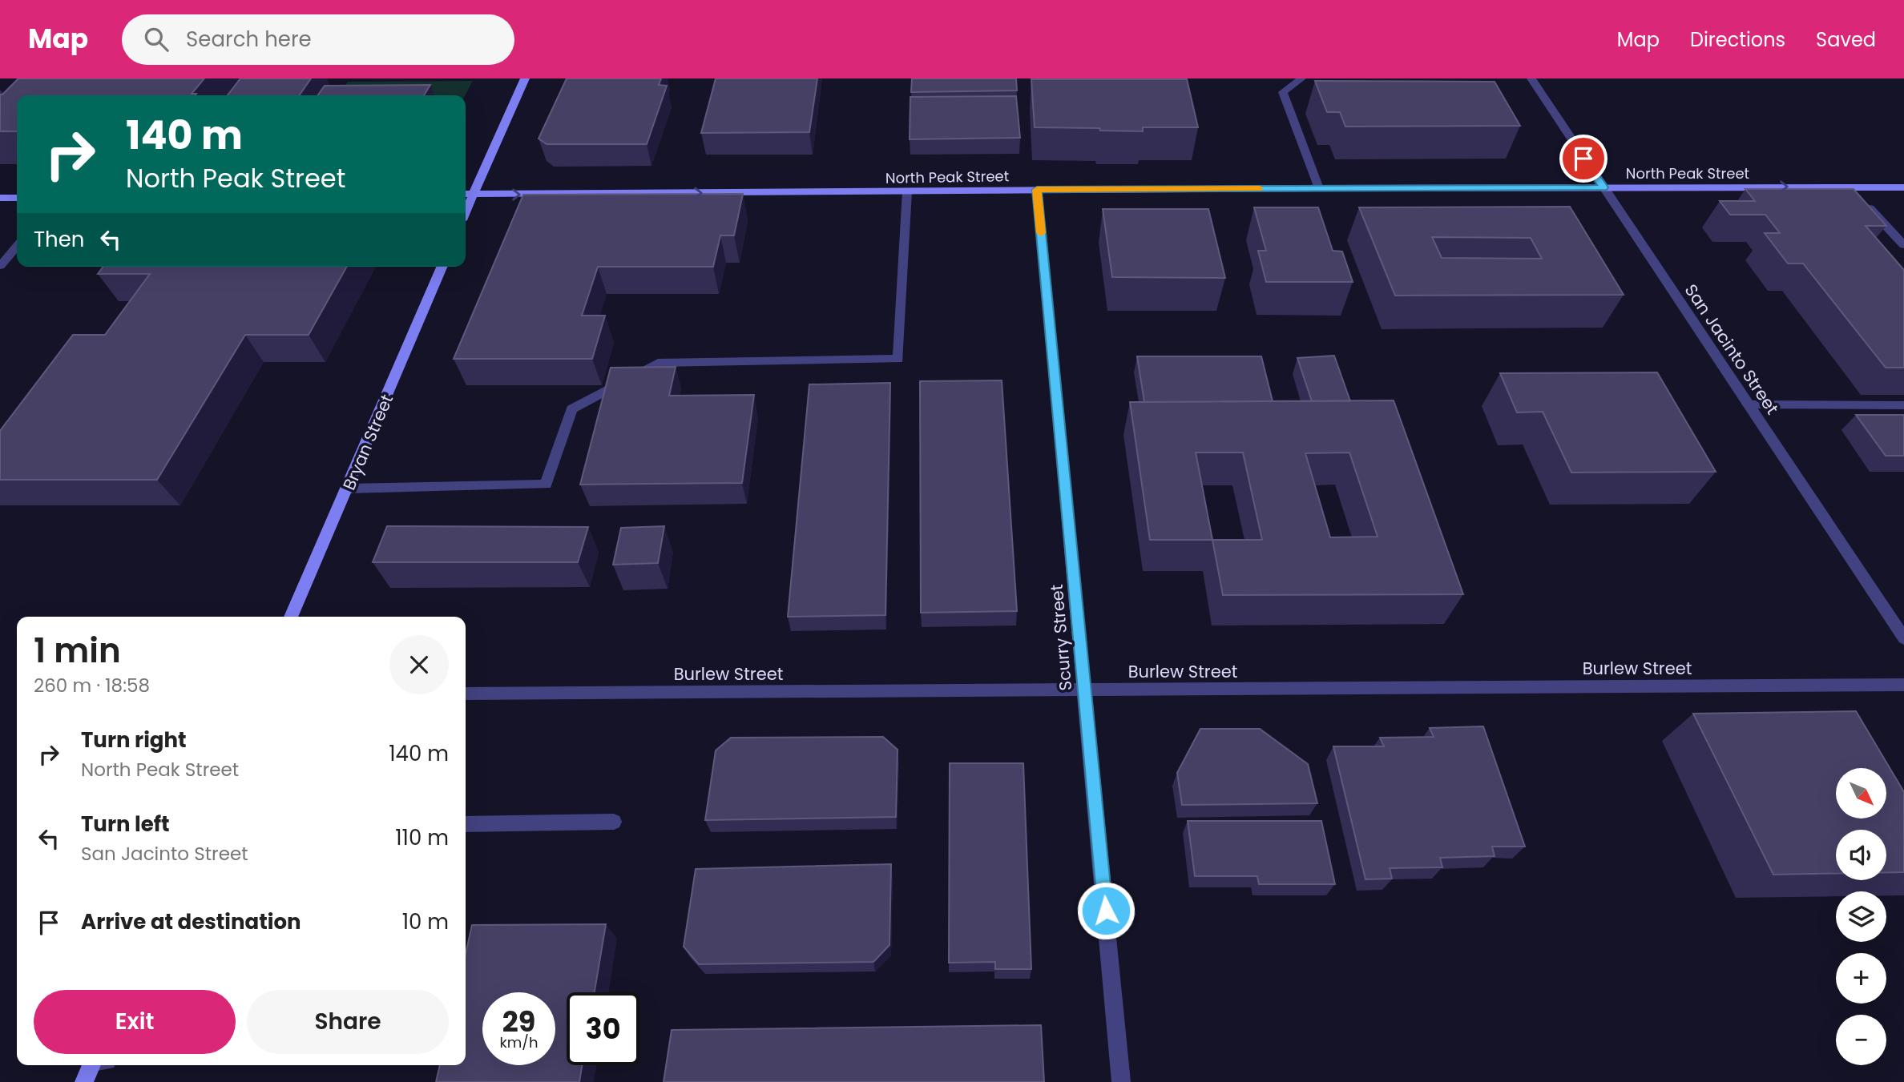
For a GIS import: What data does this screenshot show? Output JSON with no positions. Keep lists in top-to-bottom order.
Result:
{
  "streets": {
    "main road": ["North Peak Street", "Bryan Street"],
    "street": ["San Jacinto Street", "Scurry Street", "Burlew Street"]
  },
  "crossings": [
    ["North Peak Street", "San Jacinto Street"],
    ["North Peak Street", "Scurry Street"],
    ["Scurry Street", "Burlew Street"]
  ],
  "one_way": ["North Peak Street"],
  "north": "bottom right",
  "page": {
    "header": "Map",
    "search": "Search here",
    "nav": ["Map", "Directions", "Saved"],
    "turn": ["140 m", "North Peak Street"],
    "then": "Then",
    "heading": ["1 min", "260 m · 18:58"],
    "list": [
      {
        "name": "Turn right",
        "note": "North Peak Street",
        "value": "140 m"
      },
      {
        "name": "Turn left",
        "note": "San Jacinto Street",
        "value": "110 m"
      },
      {
        "name": "Arrive at destination",
        "value": "10 m"
      }
    ],
    "map_buttons": ["+", "−"],
    "buttons": ["Exit", "Share"],
    "speed": "29 km/h",
    "limit": "30"
  }
}
